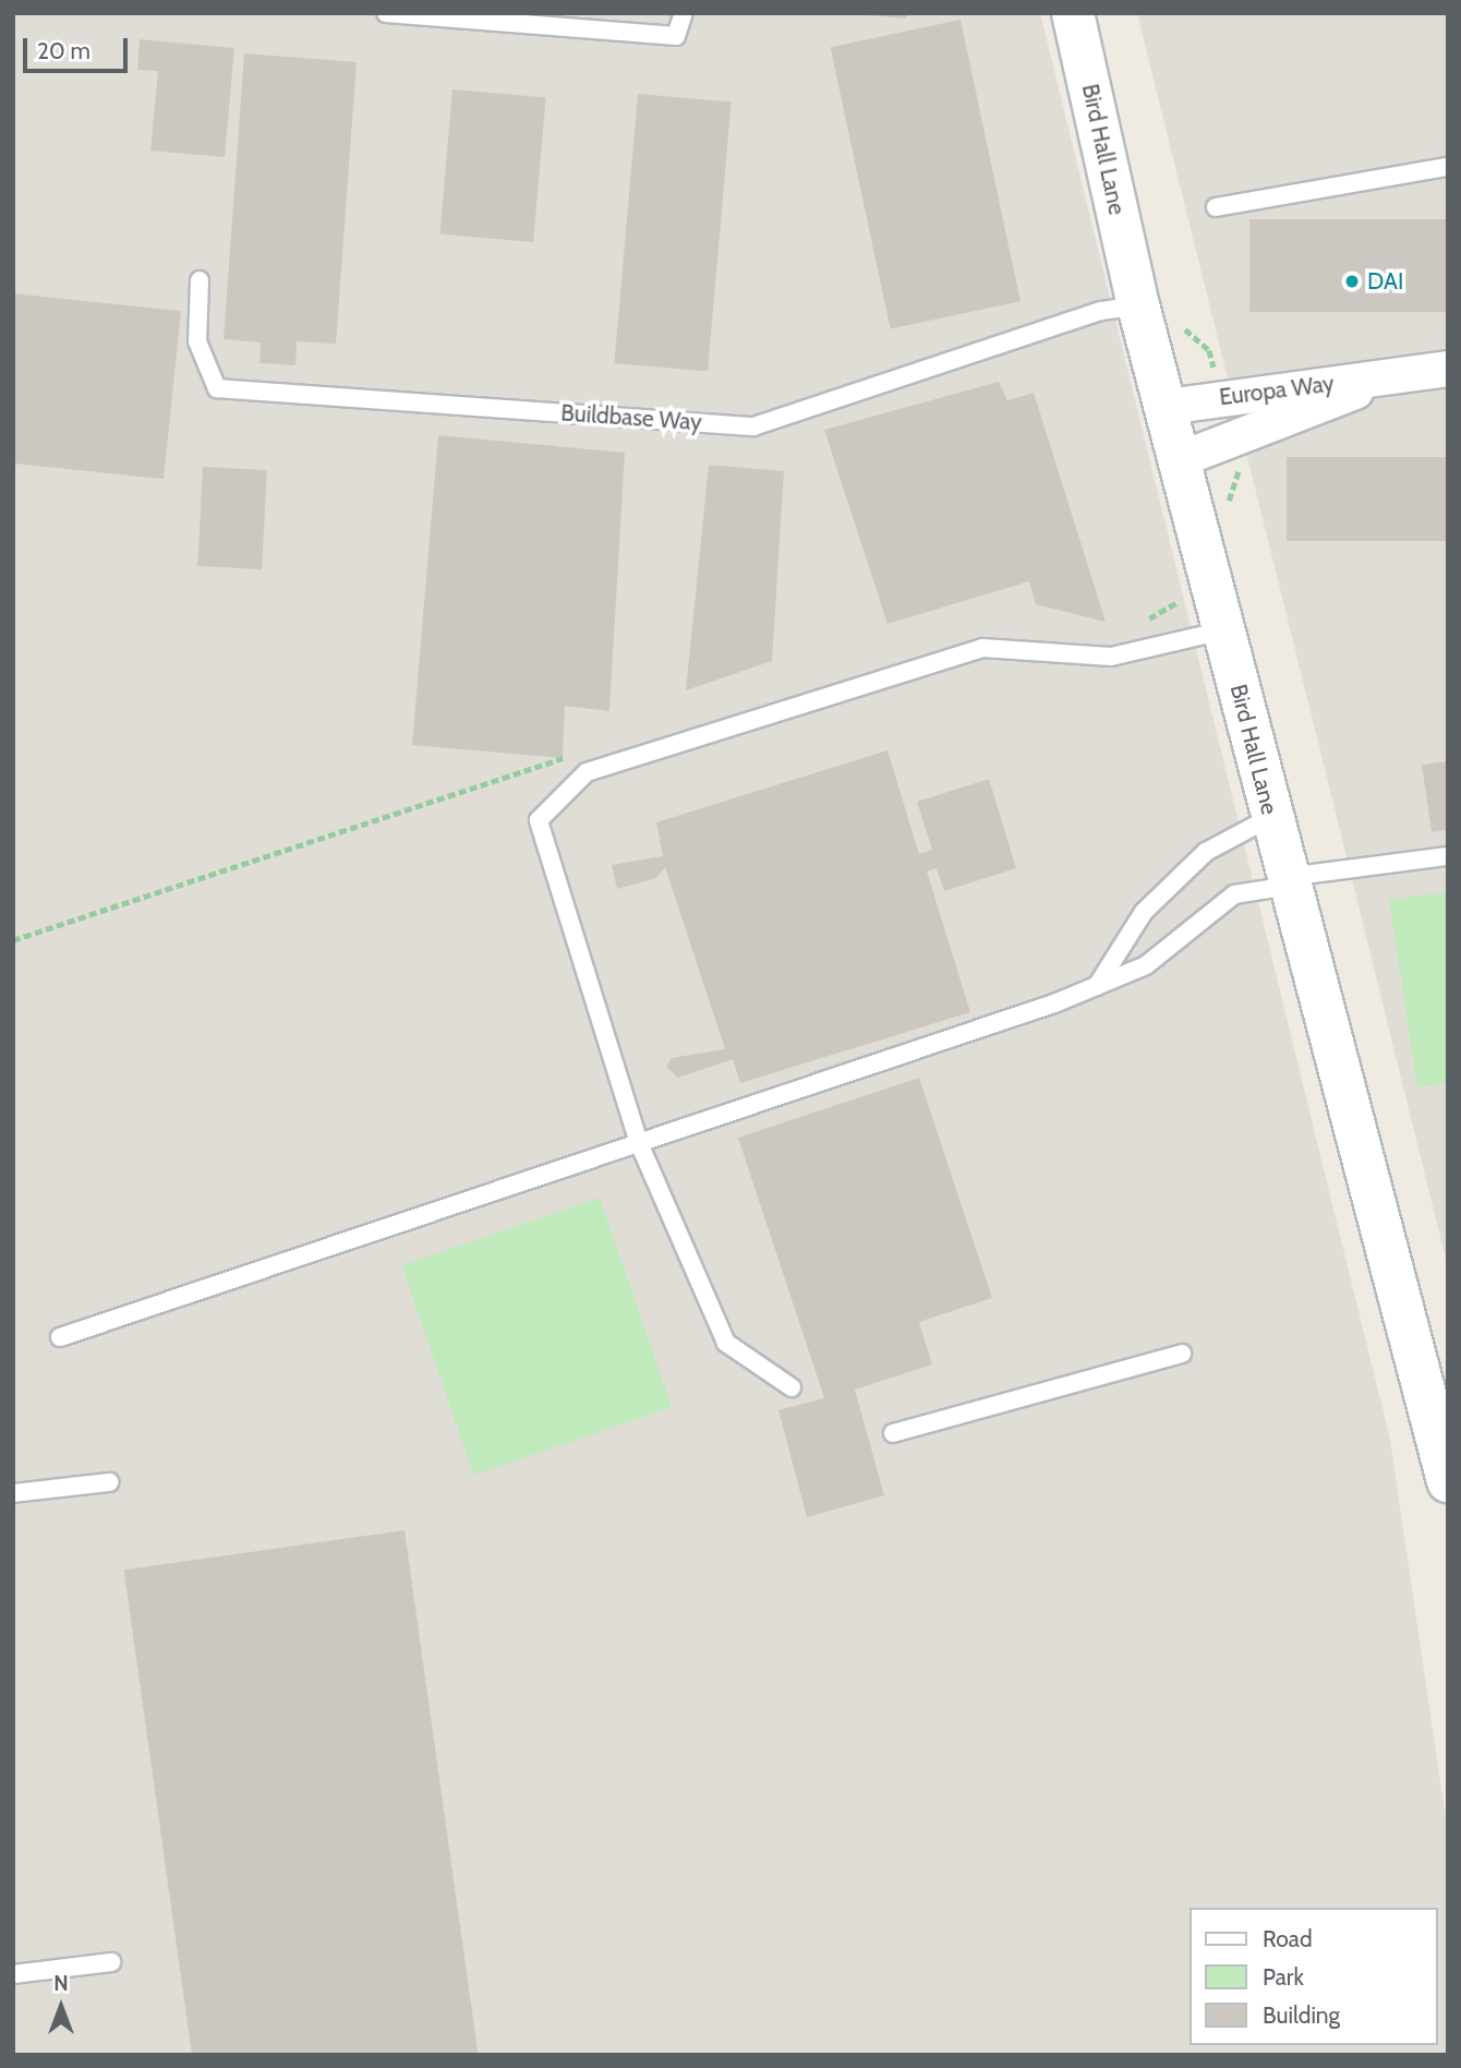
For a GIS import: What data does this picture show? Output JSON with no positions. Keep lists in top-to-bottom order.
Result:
{
  "streets": {
    "street": ["Bird Hall Lane", "Europa Way"],
    "lane": ["Buildbase Way"]
  },
  "crossings": [
    ["Bird Hall Lane", "Europa Way"],
    ["Bird Hall Lane", "Buildbase Way"]
  ],
  "places": ["DAI"],
  "legend": ["Road", "Park", "Building"],
  "scale_bar": "20 m",
  "north": "top"
}
